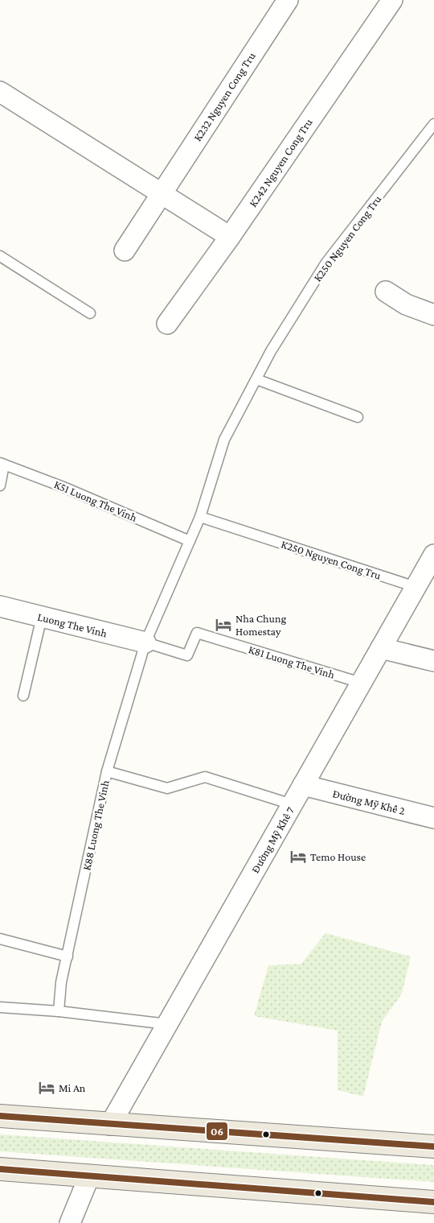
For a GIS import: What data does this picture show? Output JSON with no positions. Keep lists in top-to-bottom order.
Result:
{
  "streets": {
    "street": [
      "K232 Nguyen Cong Tru",
      "K242 Nguyen Cong Tru",
      "Luong The Vinh",
      "Đường Mỹ Khê 2",
      "Đường Mỹ Khê 7"
    ],
    "lane": [
      "K250 Nguyen Cong Tru",
      "K51 Luong The Vinh",
      "K81 Luong The Vinh",
      "K88 Luong The Vinh"
    ]
  },
  "crossings": [
    ["K250 Nguyen Cong Tru", "K51 Luong The Vinh"],
    ["K250 Nguyen Cong Tru", "Luong The Vinh"],
    ["K250 Nguyen Cong Tru", "K81 Luong The Vinh"],
    ["K250 Nguyen Cong Tru", "K88 Luong The Vinh"],
    ["K250 Nguyen Cong Tru", "Đường Mỹ Khê 7"],
    ["Luong The Vinh", "K81 Luong The Vinh"],
    ["Luong The Vinh", "K88 Luong The Vinh"],
    ["K81 Luong The Vinh", "K88 Luong The Vinh"],
    ["K81 Luong The Vinh", "Đường Mỹ Khê 7"],
    ["Đường Mỹ Khê 2", "Đường Mỹ Khê 7"]
  ],
  "places": {
    "hotel": ["Nha Chung Homestay", "Temo House", "Mi An"]
  },
  "lines": ["transit line 06"]
}
